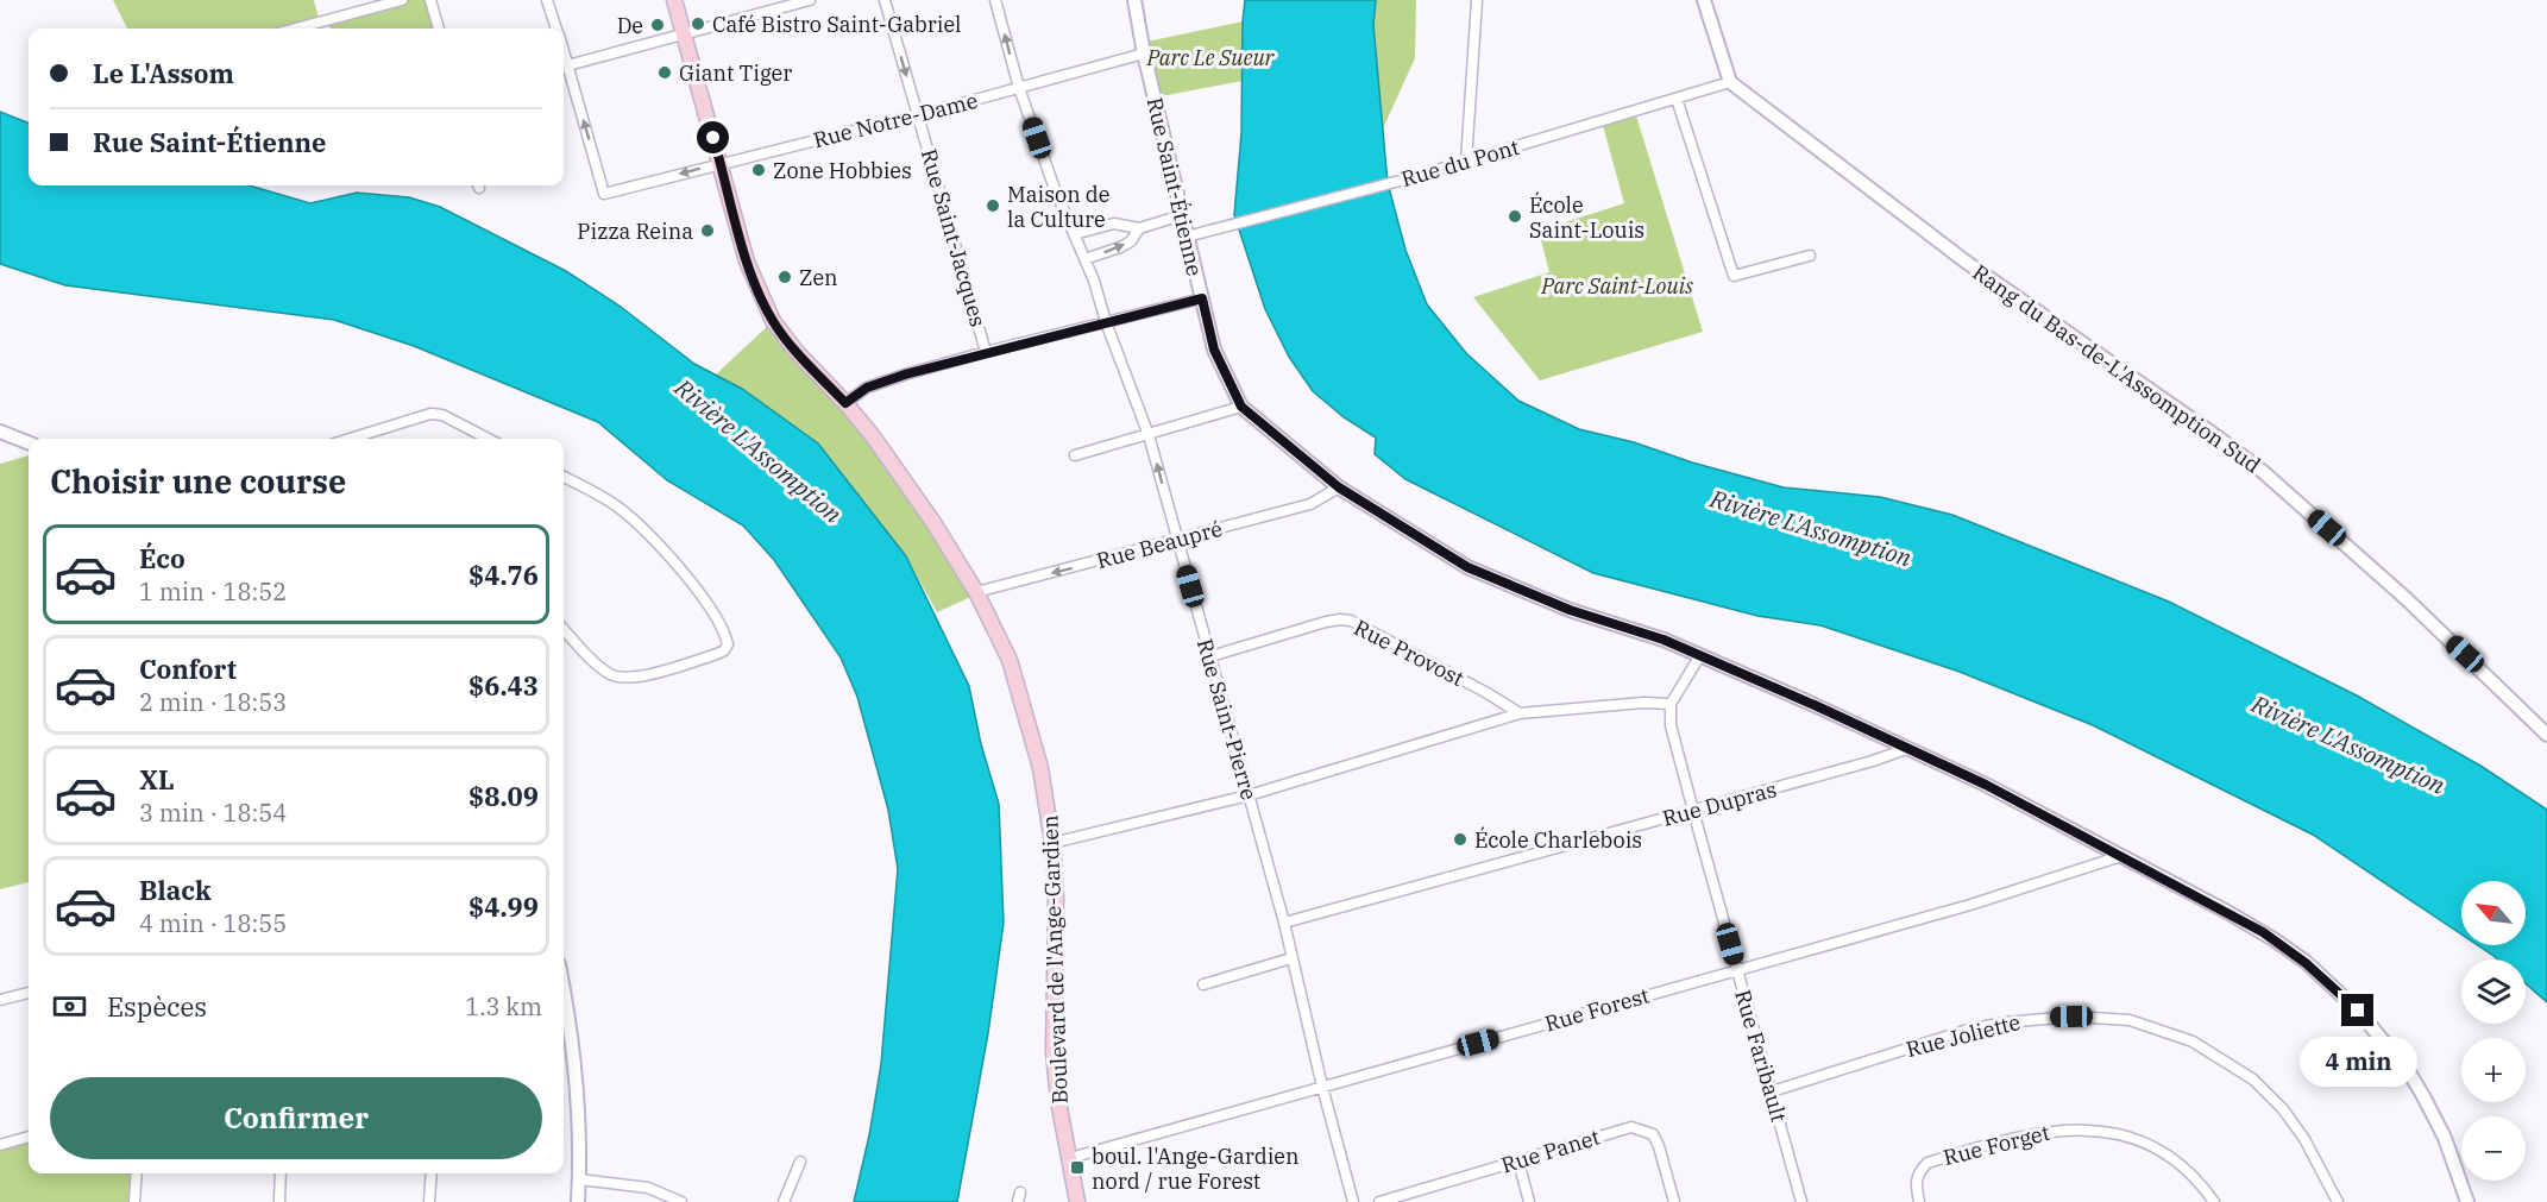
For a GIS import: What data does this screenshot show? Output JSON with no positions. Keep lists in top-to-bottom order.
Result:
{
  "streets": {
    "main road": ["Boulevard de l'Ange-Gardien"],
    "street": [
      "Rue Notre-Dame",
      "Rue du Pont",
      "Rue Saint-Étienne",
      "Rue Saint-Jacques",
      "Rang du Bas-de-L'Assomption Sud",
      "Rue Beaupré",
      "Rue Provost",
      "Rue Saint-Pierre",
      "Rue Dupras",
      "Rue Forest",
      "Rue Joliette",
      "Rue Faribault",
      "Rue Forget",
      "Rue Panet"
    ]
  },
  "crossings": [
    ["Rue Notre-Dame", "Rue Saint-Étienne"],
    ["Rue Notre-Dame", "Rue Saint-Jacques"],
    ["Rue Notre-Dame", "Rue Saint-Pierre"],
    ["Rue Notre-Dame", "Boulevard de l'Ange-Gardien"],
    ["Rue du Pont", "Rue Saint-Étienne"],
    ["Rue du Pont", "Rang du Bas-de-L'Assomption Sud"],
    ["Rue Saint-Étienne", "Rue Beaupré"],
    ["Rue Saint-Étienne", "Rue Dupras"],
    ["Rue Saint-Étienne", "Rue Forest"],
    ["Rue Beaupré", "Rue Saint-Pierre"],
    ["Rue Beaupré", "Boulevard de l'Ange-Gardien"],
    ["Rue Provost", "Rue Saint-Pierre"],
    ["Rue Saint-Pierre", "Rue Dupras"],
    ["Rue Saint-Pierre", "Rue Forest"],
    ["Rue Dupras", "Rue Faribault"],
    ["Boulevard de l'Ange-Gardien", "Rue Forest"],
    ["Rue Forest", "Rue Faribault"],
    ["Rue Joliette", "Rue Faribault"]
  ],
  "one_way": ["Rue Beaupré"],
  "water": ["Rivière L'Assomption"],
  "parks": ["Parc Le Sueur", "Parc Saint-Louis"],
  "places": {
    "other": [
      "Café Bistro Saint-Gabriel",
      "De",
      "Giant Tiger",
      "Zone Hobbies",
      "Maison de la Culture",
      "École Saint-Louis",
      "Pizza Reina",
      "Zen",
      "École Charlebois"
    ],
    "transit": ["boul. l'Ange-Gardien nord / rue Forest"]
  },
  "north": "top left",
  "page": {
    "banner": ["Le L'Assom", "Rue Saint-Étienne"],
    "heading": "Choisir une course",
    "list": [
      {
        "name": "Éco",
        "note": "1 min · 18:52",
        "value": "$4.76"
      },
      {
        "name": "Confort",
        "note": "2 min · 18:53",
        "value": "$6.43"
      },
      {
        "name": "XL",
        "note": "3 min · 18:54",
        "value": "$8.09"
      },
      {
        "name": "Black",
        "note": "4 min · 18:55",
        "value": "$4.99"
      }
    ],
    "map_buttons": ["+", "−"],
    "pay": ["Espèces", "1.3 km"],
    "bubble": "4 min",
    "buttons": "Confirmer"
  }
}
